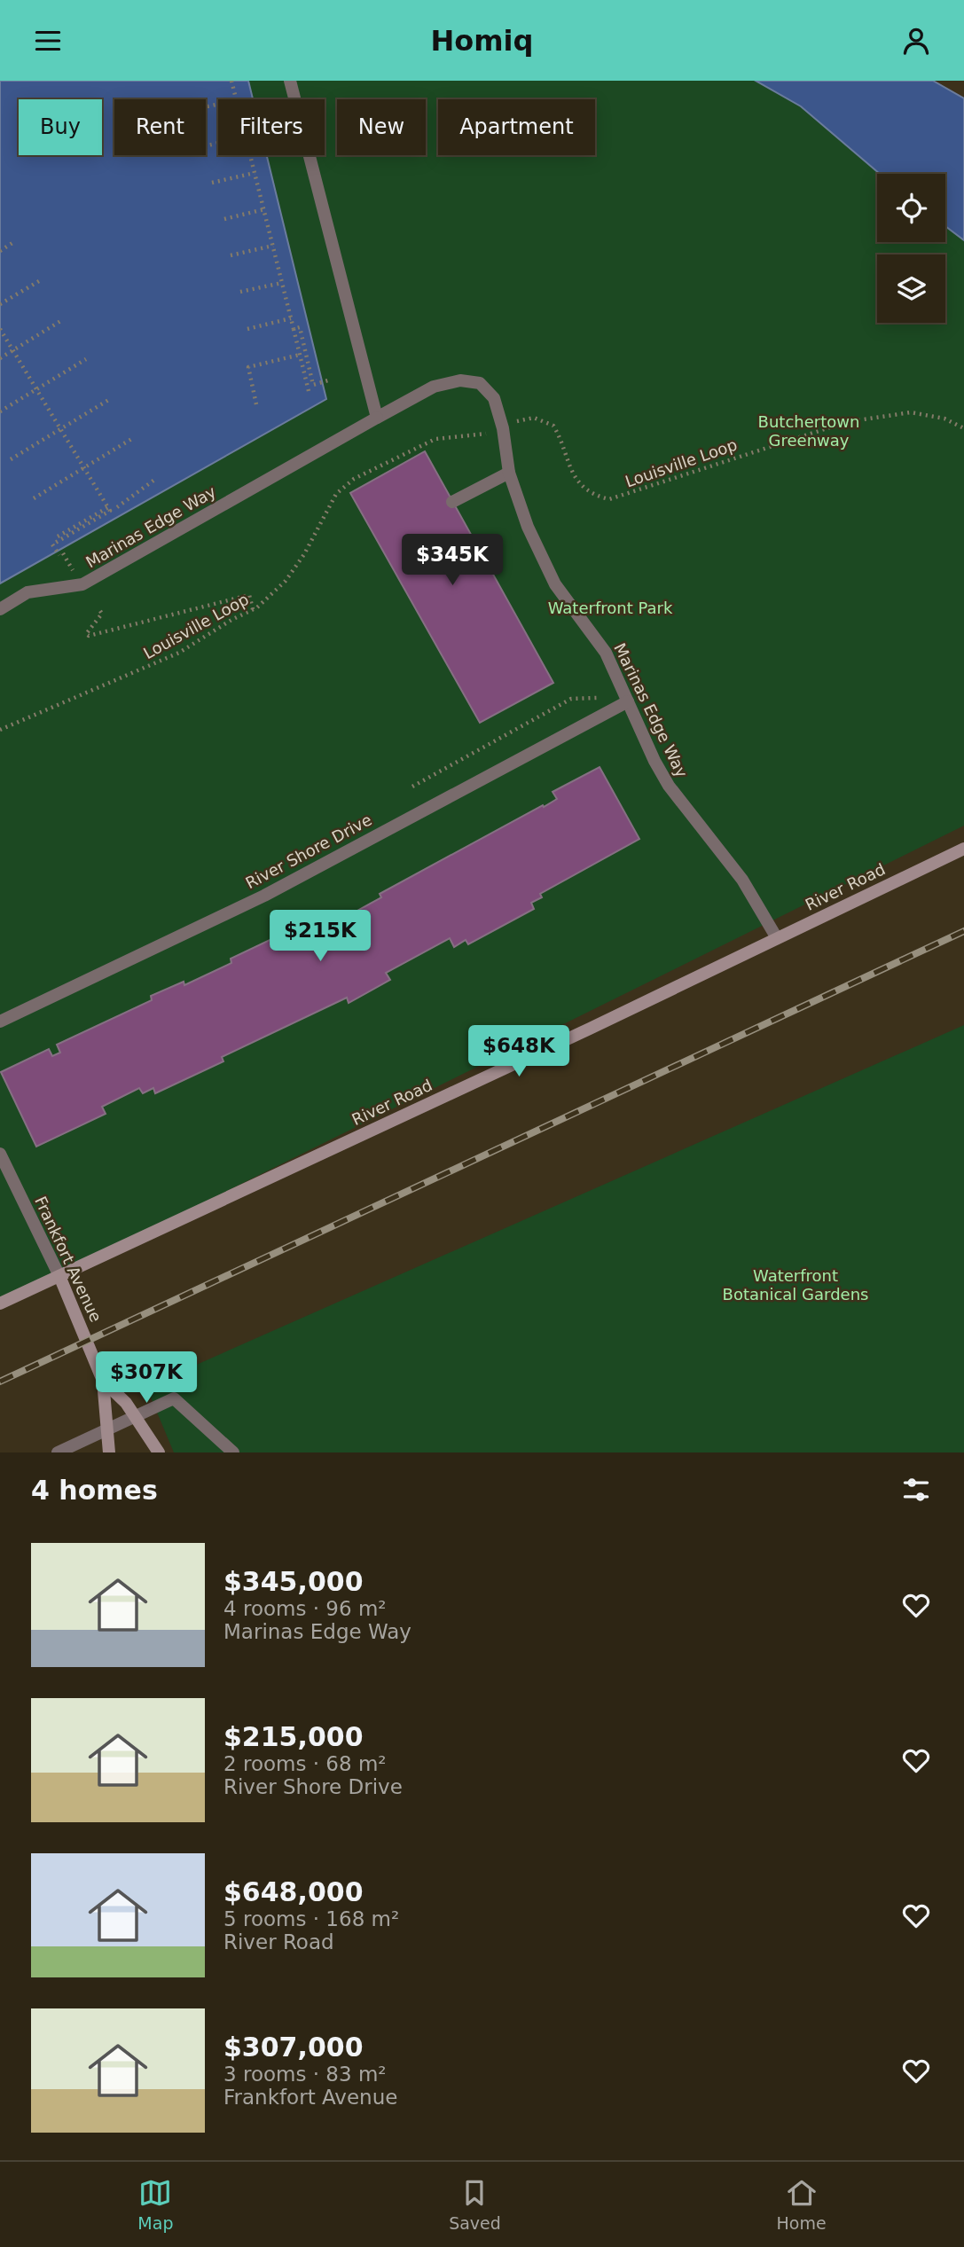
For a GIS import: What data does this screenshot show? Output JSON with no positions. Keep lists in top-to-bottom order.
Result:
{
  "streets": {
    "street": [
      "Marinas Edge Way",
      "River Shore Drive",
      "River Road",
      "Frankfort Avenue"
    ],
    "path": ["Louisville Loop"]
  },
  "crossings": [
    ["Marinas Edge Way", "River Shore Drive"],
    ["Marinas Edge Way", "River Road"],
    ["River Road", "Frankfort Avenue"]
  ],
  "parks": ["Butchertown Greenway", "Waterfront Park", "Waterfront Botanical Gardens"],
  "page": {
    "header": "Homiq",
    "chip": [
      "Buy",
      "Rent",
      "Filters",
      "New",
      "Apartment"
    ],
    "price": [
      "$345K",
      "$215K",
      "$648K",
      "$307K"
    ],
    "heading": "4 homes",
    "list": [
      {
        "name": "$345,000",
        "note": "4 rooms · 96 m² · Marinas Edge Way"
      },
      {
        "name": "$215,000",
        "note": "2 rooms · 68 m² · River Shore Drive"
      },
      {
        "name": "$648,000",
        "note": "5 rooms · 168 m² · River Road"
      },
      {
        "name": "$307,000",
        "note": "3 rooms · 83 m² · Frankfort Avenue"
      }
    ],
    "tabs": ["Map", "Saved", "Home"]
  }
}
